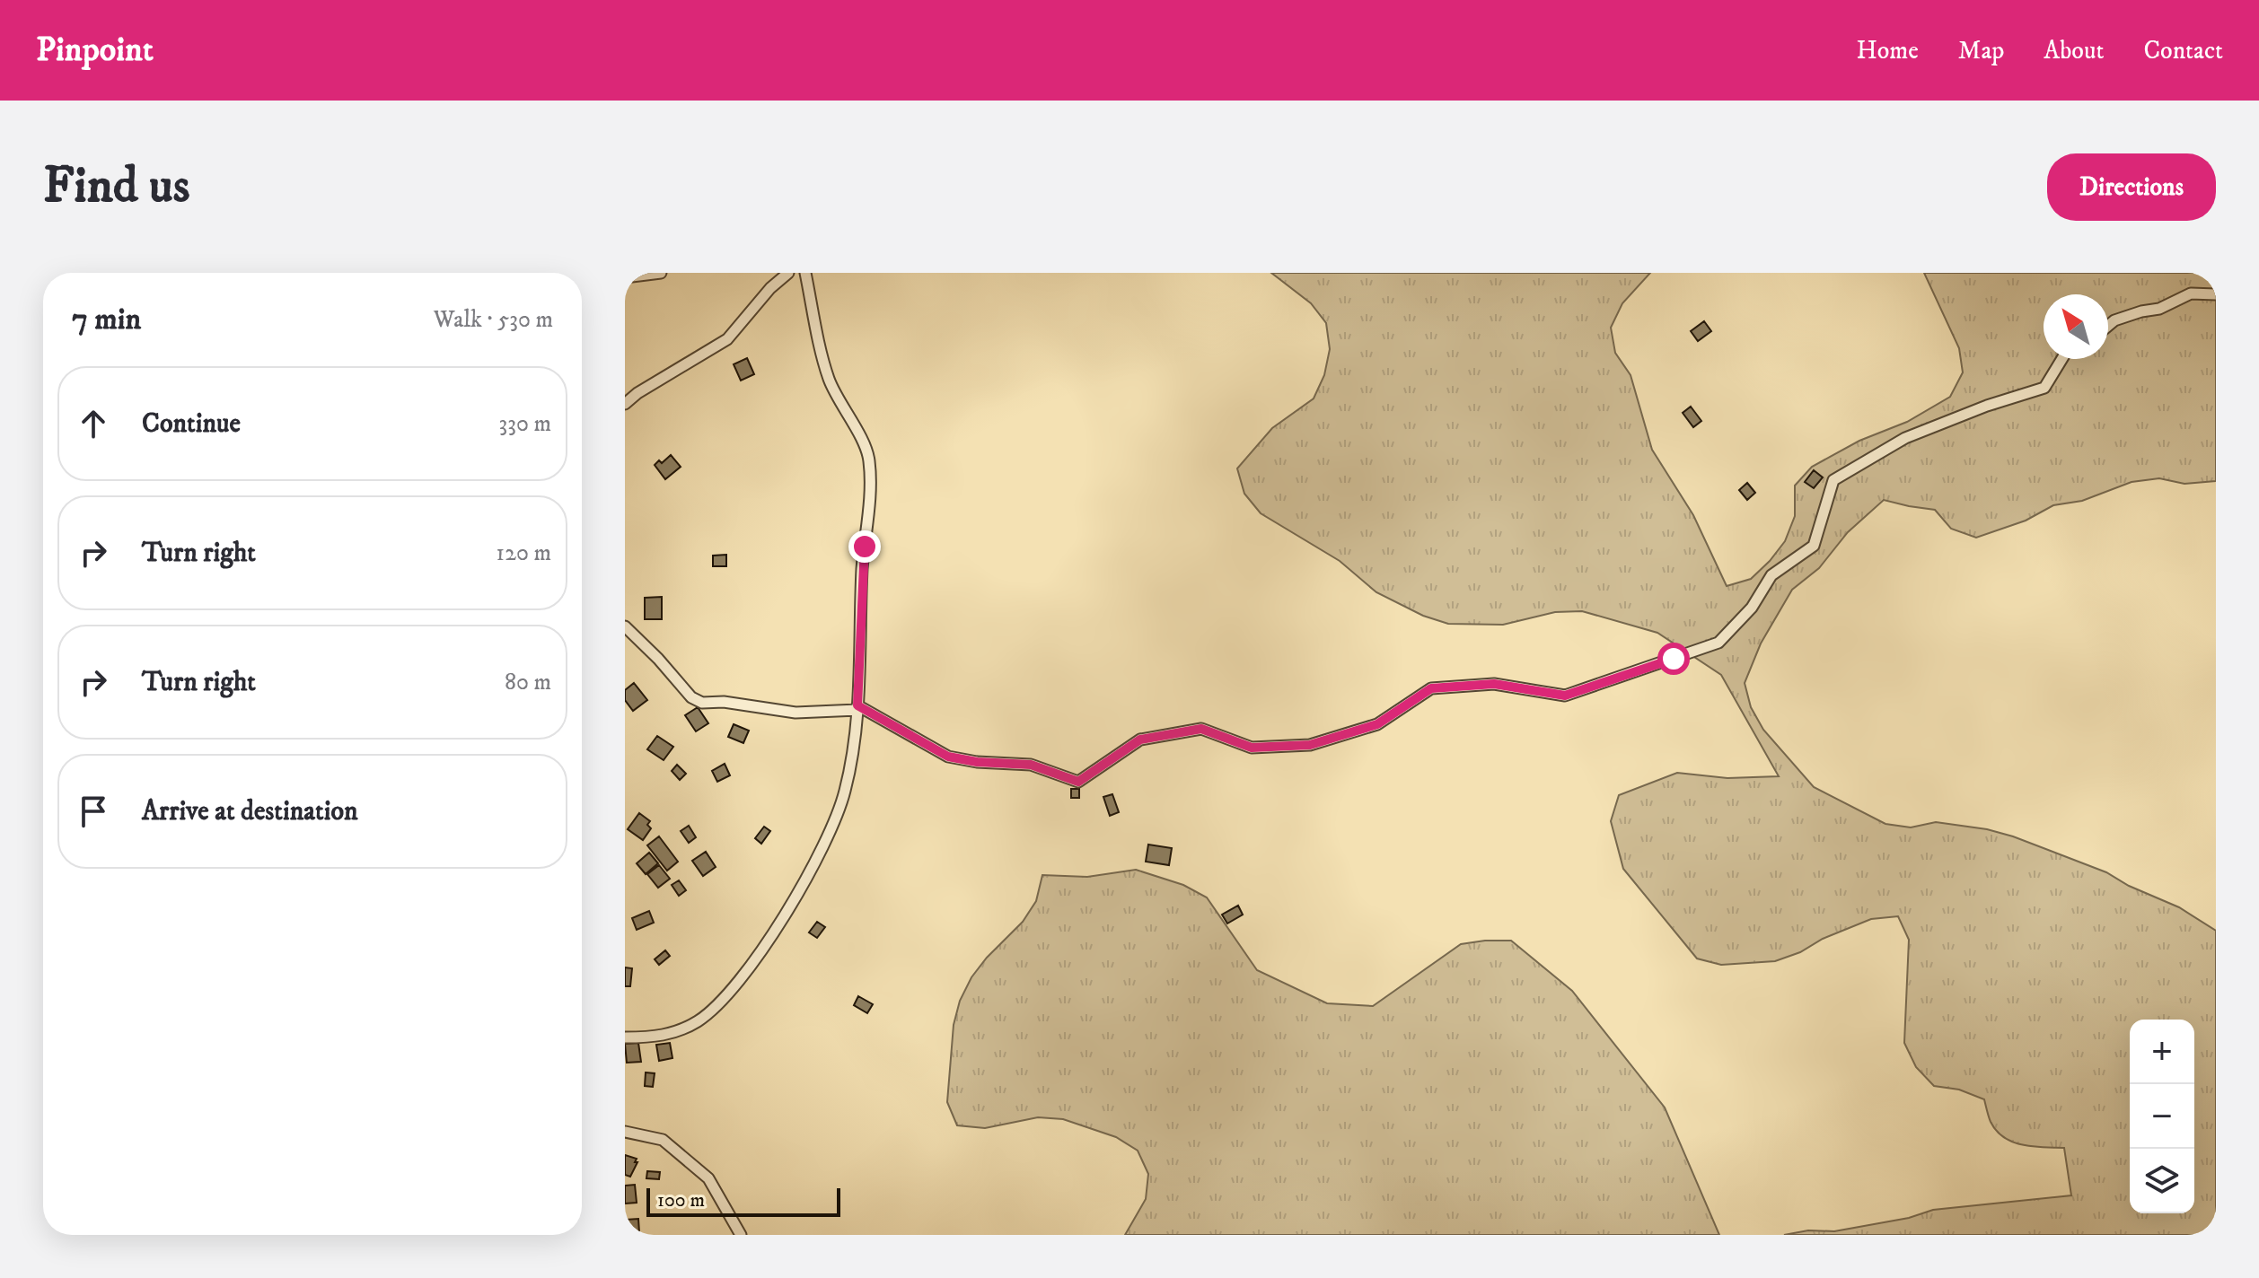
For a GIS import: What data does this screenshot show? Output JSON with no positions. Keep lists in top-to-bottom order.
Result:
{
  "scale_bar": "100 m",
  "north": "top left",
  "page": {
    "header": "Pinpoint",
    "nav": [
      "Home",
      "Map",
      "About",
      "Contact"
    ],
    "buttons": "Directions",
    "title": "Find us",
    "heading": ["7 min", "Walk · 530 m"],
    "list": [
      ["Continue", "330 m"],
      ["Turn right", "120 m"],
      ["Turn right", "80 m"],
      "Arrive at destination"
    ],
    "map_buttons": ["+", "−"],
    "scale": "100 m"
  }
}
